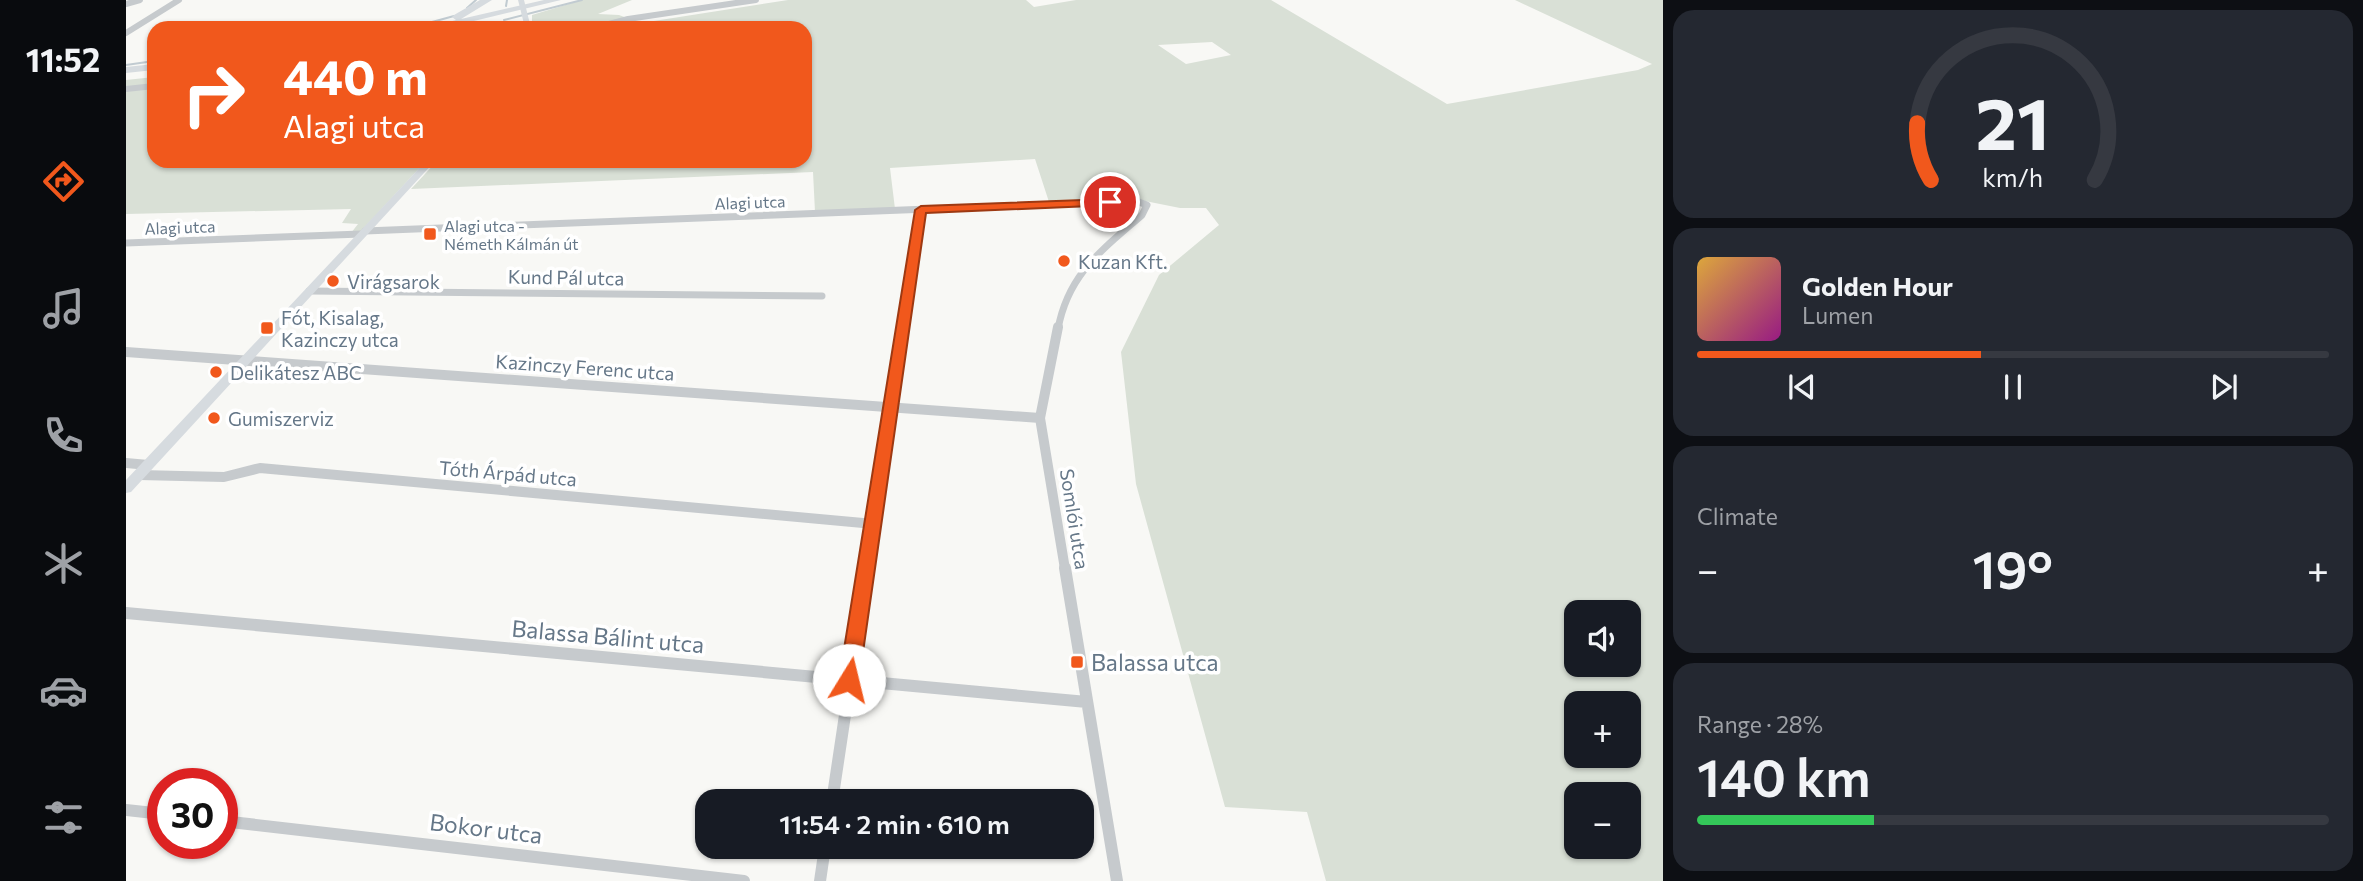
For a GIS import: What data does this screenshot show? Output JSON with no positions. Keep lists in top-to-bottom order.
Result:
{
  "streets": {
    "street": [
      "Alagi utca",
      "Kund Pál utca",
      "Kazinczy Ferenc utca",
      "Tóth Árpád utca",
      "Somlói utca",
      "Balassa Bálint utca",
      "Bokor utca"
    ]
  },
  "crossings": [
    ["Alagi utca", "Somlói utca"],
    ["Kazinczy Ferenc utca", "Somlói utca"],
    ["Somlói utca", "Balassa Bálint utca"]
  ],
  "places": {
    "transit": ["Alagi utca - Németh Kálmán út", "Fót, Kisalag, Kazinczy utca", "Balassa utca"],
    "other": [
      "Kuzan Kft.",
      "Virágsarok",
      "Delikátesz ABC",
      "Gumiszerviz"
    ]
  },
  "page": {
    "tabs": "11:52",
    "turn": ["440 m", "Alagi utca"],
    "song": ["Golden Hour", "Lumen"],
    "tile": [
      "Climate",
      ["Range · 28%", "140 km"]
    ],
    "heat": ["−", "19°", "+"],
    "map_buttons": ["+", "−"],
    "limit": "30",
    "trip": "11:54 · 2 min · 610 m",
    "gauge": ["21", "km/h"]
  }
}
